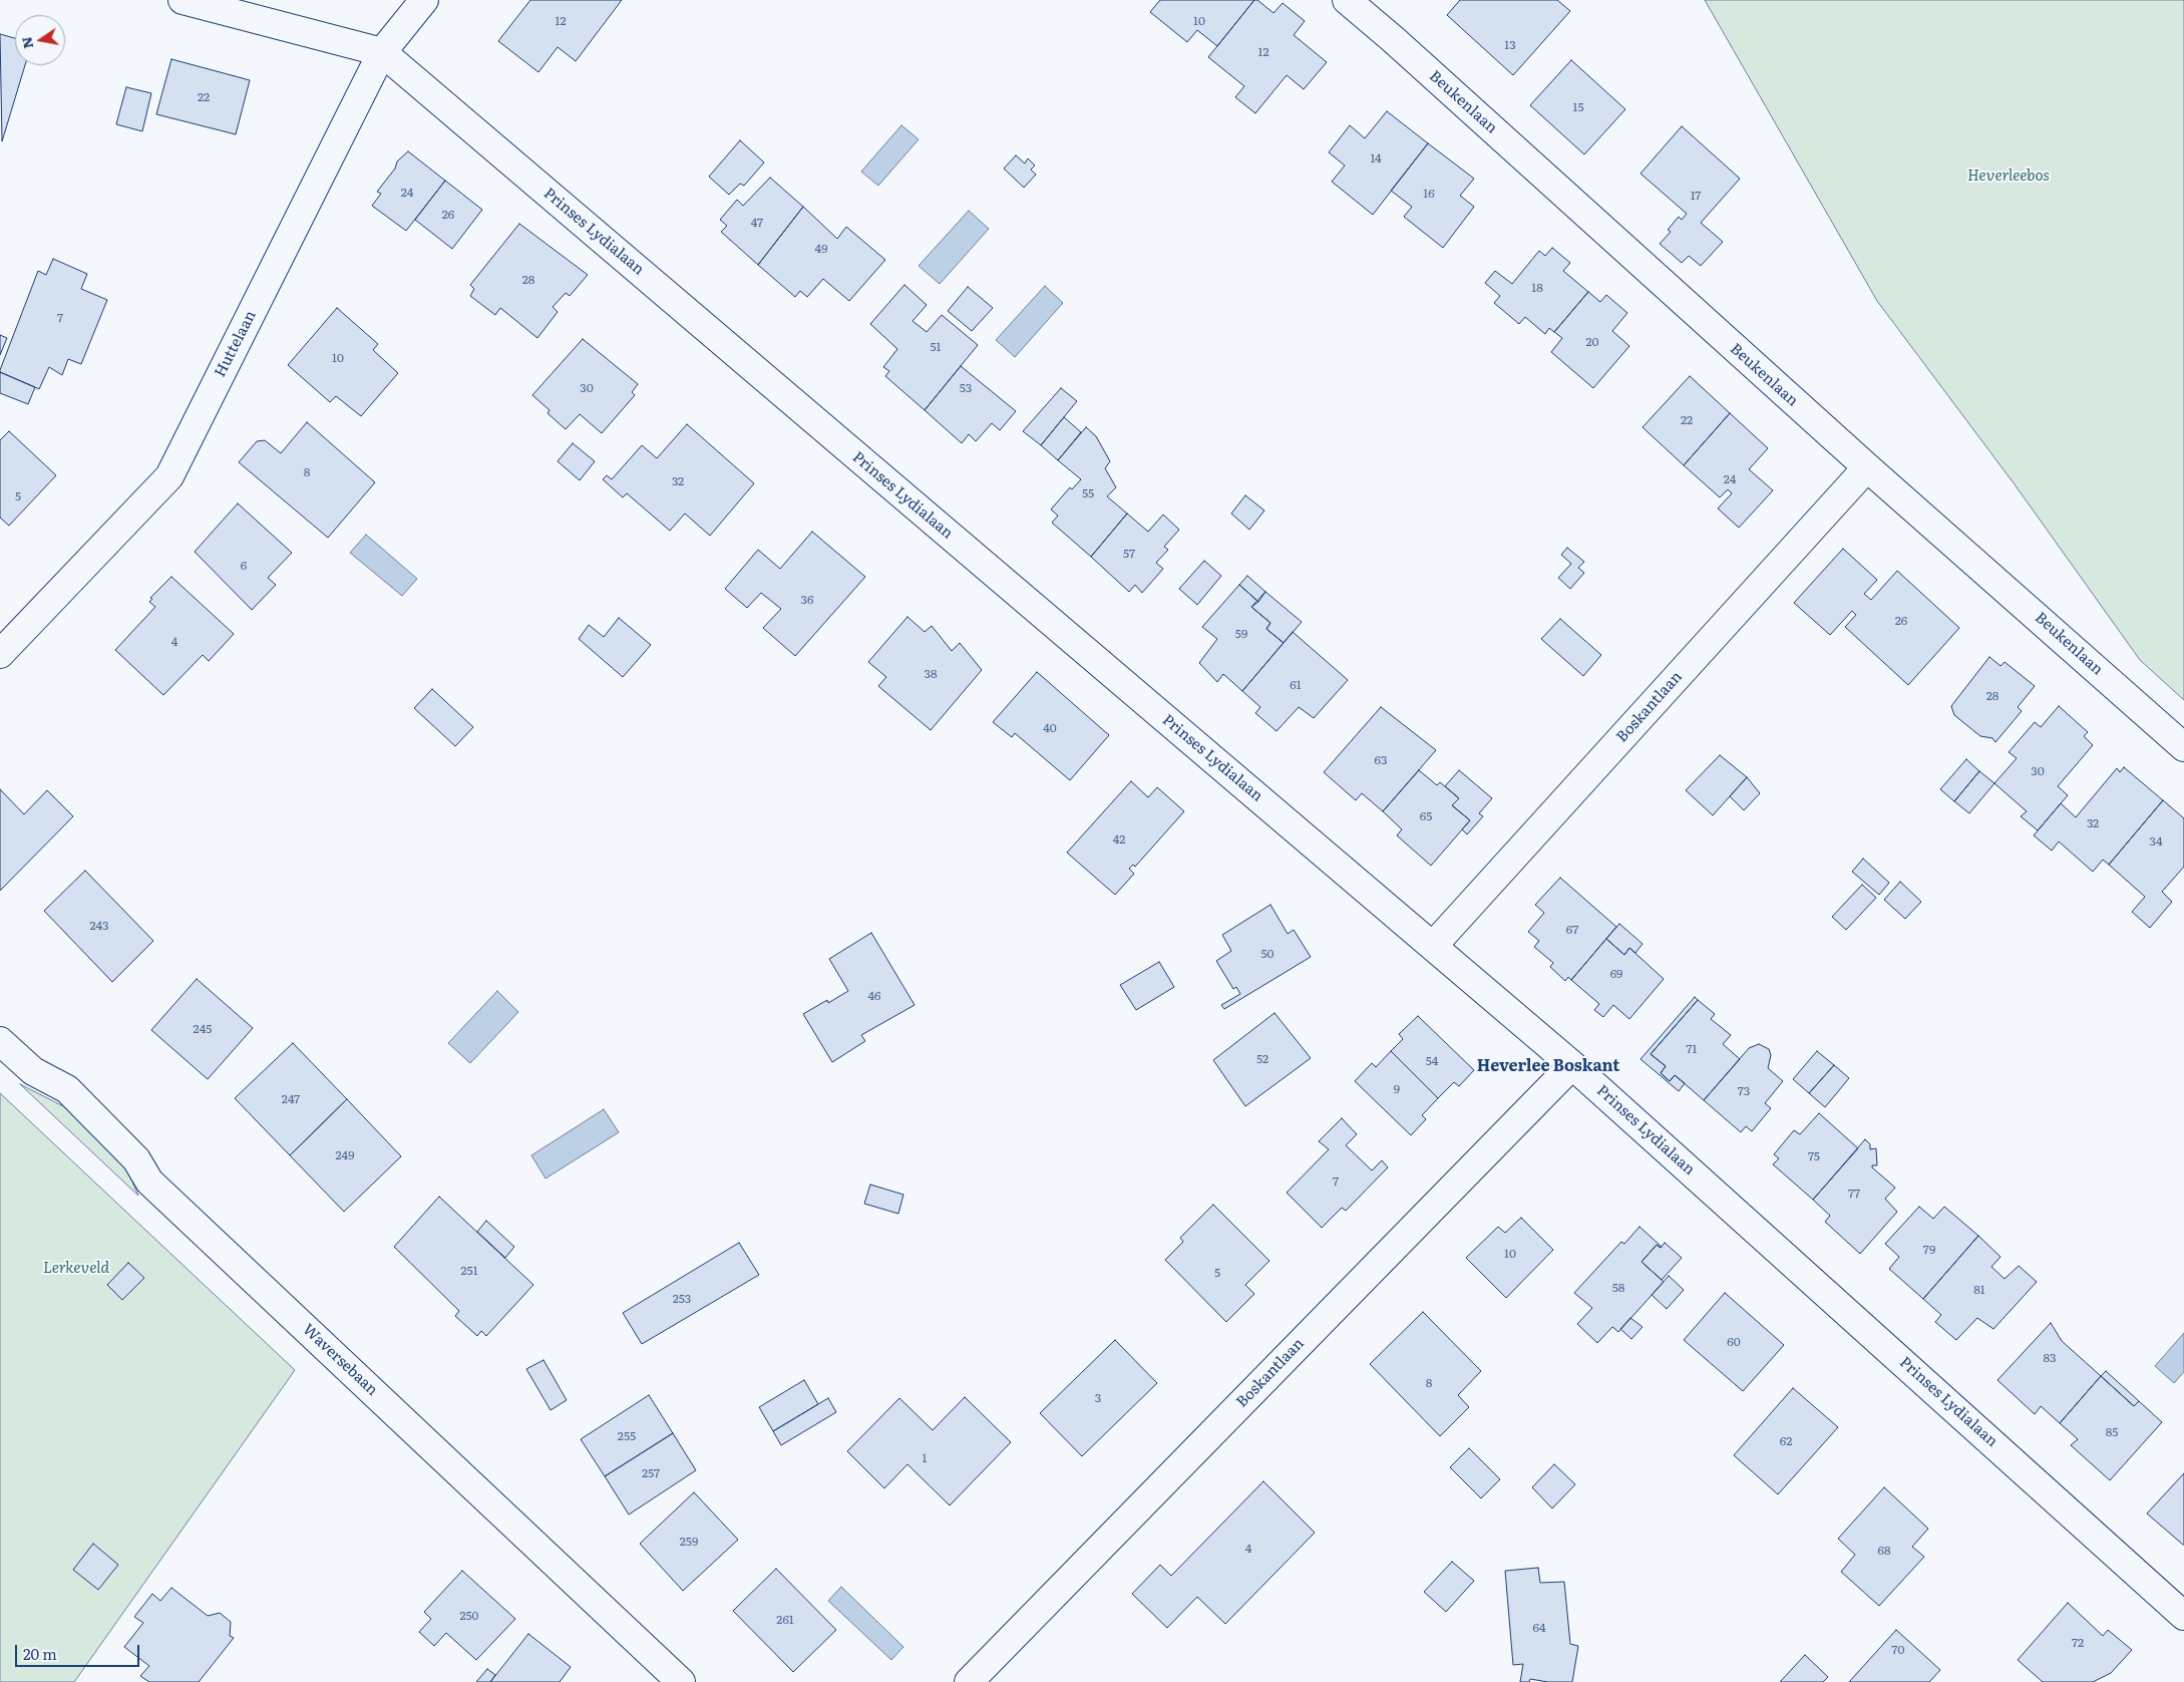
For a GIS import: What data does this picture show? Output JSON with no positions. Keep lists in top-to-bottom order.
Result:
{
  "streets": {
    "street": [
      "Beukenlaan",
      "Prinses Lydialaan",
      "Huttelaan",
      "Boskantlaan",
      "Waversebaan"
    ]
  },
  "crossings": [
    ["Beukenlaan", "Boskantlaan"],
    ["Prinses Lydialaan", "Huttelaan"],
    ["Prinses Lydialaan", "Boskantlaan"]
  ],
  "districts": ["Heverlee Boskant"],
  "parks": ["Heverleebos", "Lerkeveld"],
  "house_numbers": [
    "12",
    "10",
    "13",
    "12",
    "22",
    "15",
    "14",
    "24",
    "16",
    "17",
    "26",
    "47",
    "49",
    "28",
    "18",
    "7",
    "20",
    "51",
    "10",
    "30",
    "53",
    "22",
    "8",
    "24",
    "32",
    "55",
    "5",
    "57",
    "6",
    "36",
    "26",
    "59",
    "4",
    "38",
    "61",
    "28",
    "40",
    "63",
    "30",
    "65",
    "32",
    "42",
    "34",
    "243",
    "67",
    "50",
    "69",
    "46",
    "245",
    "71",
    "52",
    "54",
    "9",
    "73",
    "247",
    "249",
    "75",
    "7",
    "77",
    "79",
    "10",
    "251",
    "5",
    "58",
    "81",
    "253",
    "60",
    "83",
    "8",
    "3",
    "85",
    "255",
    "62",
    "1",
    "257",
    "259",
    "4",
    "68",
    "250",
    "261",
    "64",
    "72",
    "70"
  ],
  "scale_bar": "20 m",
  "north": "left"
}
